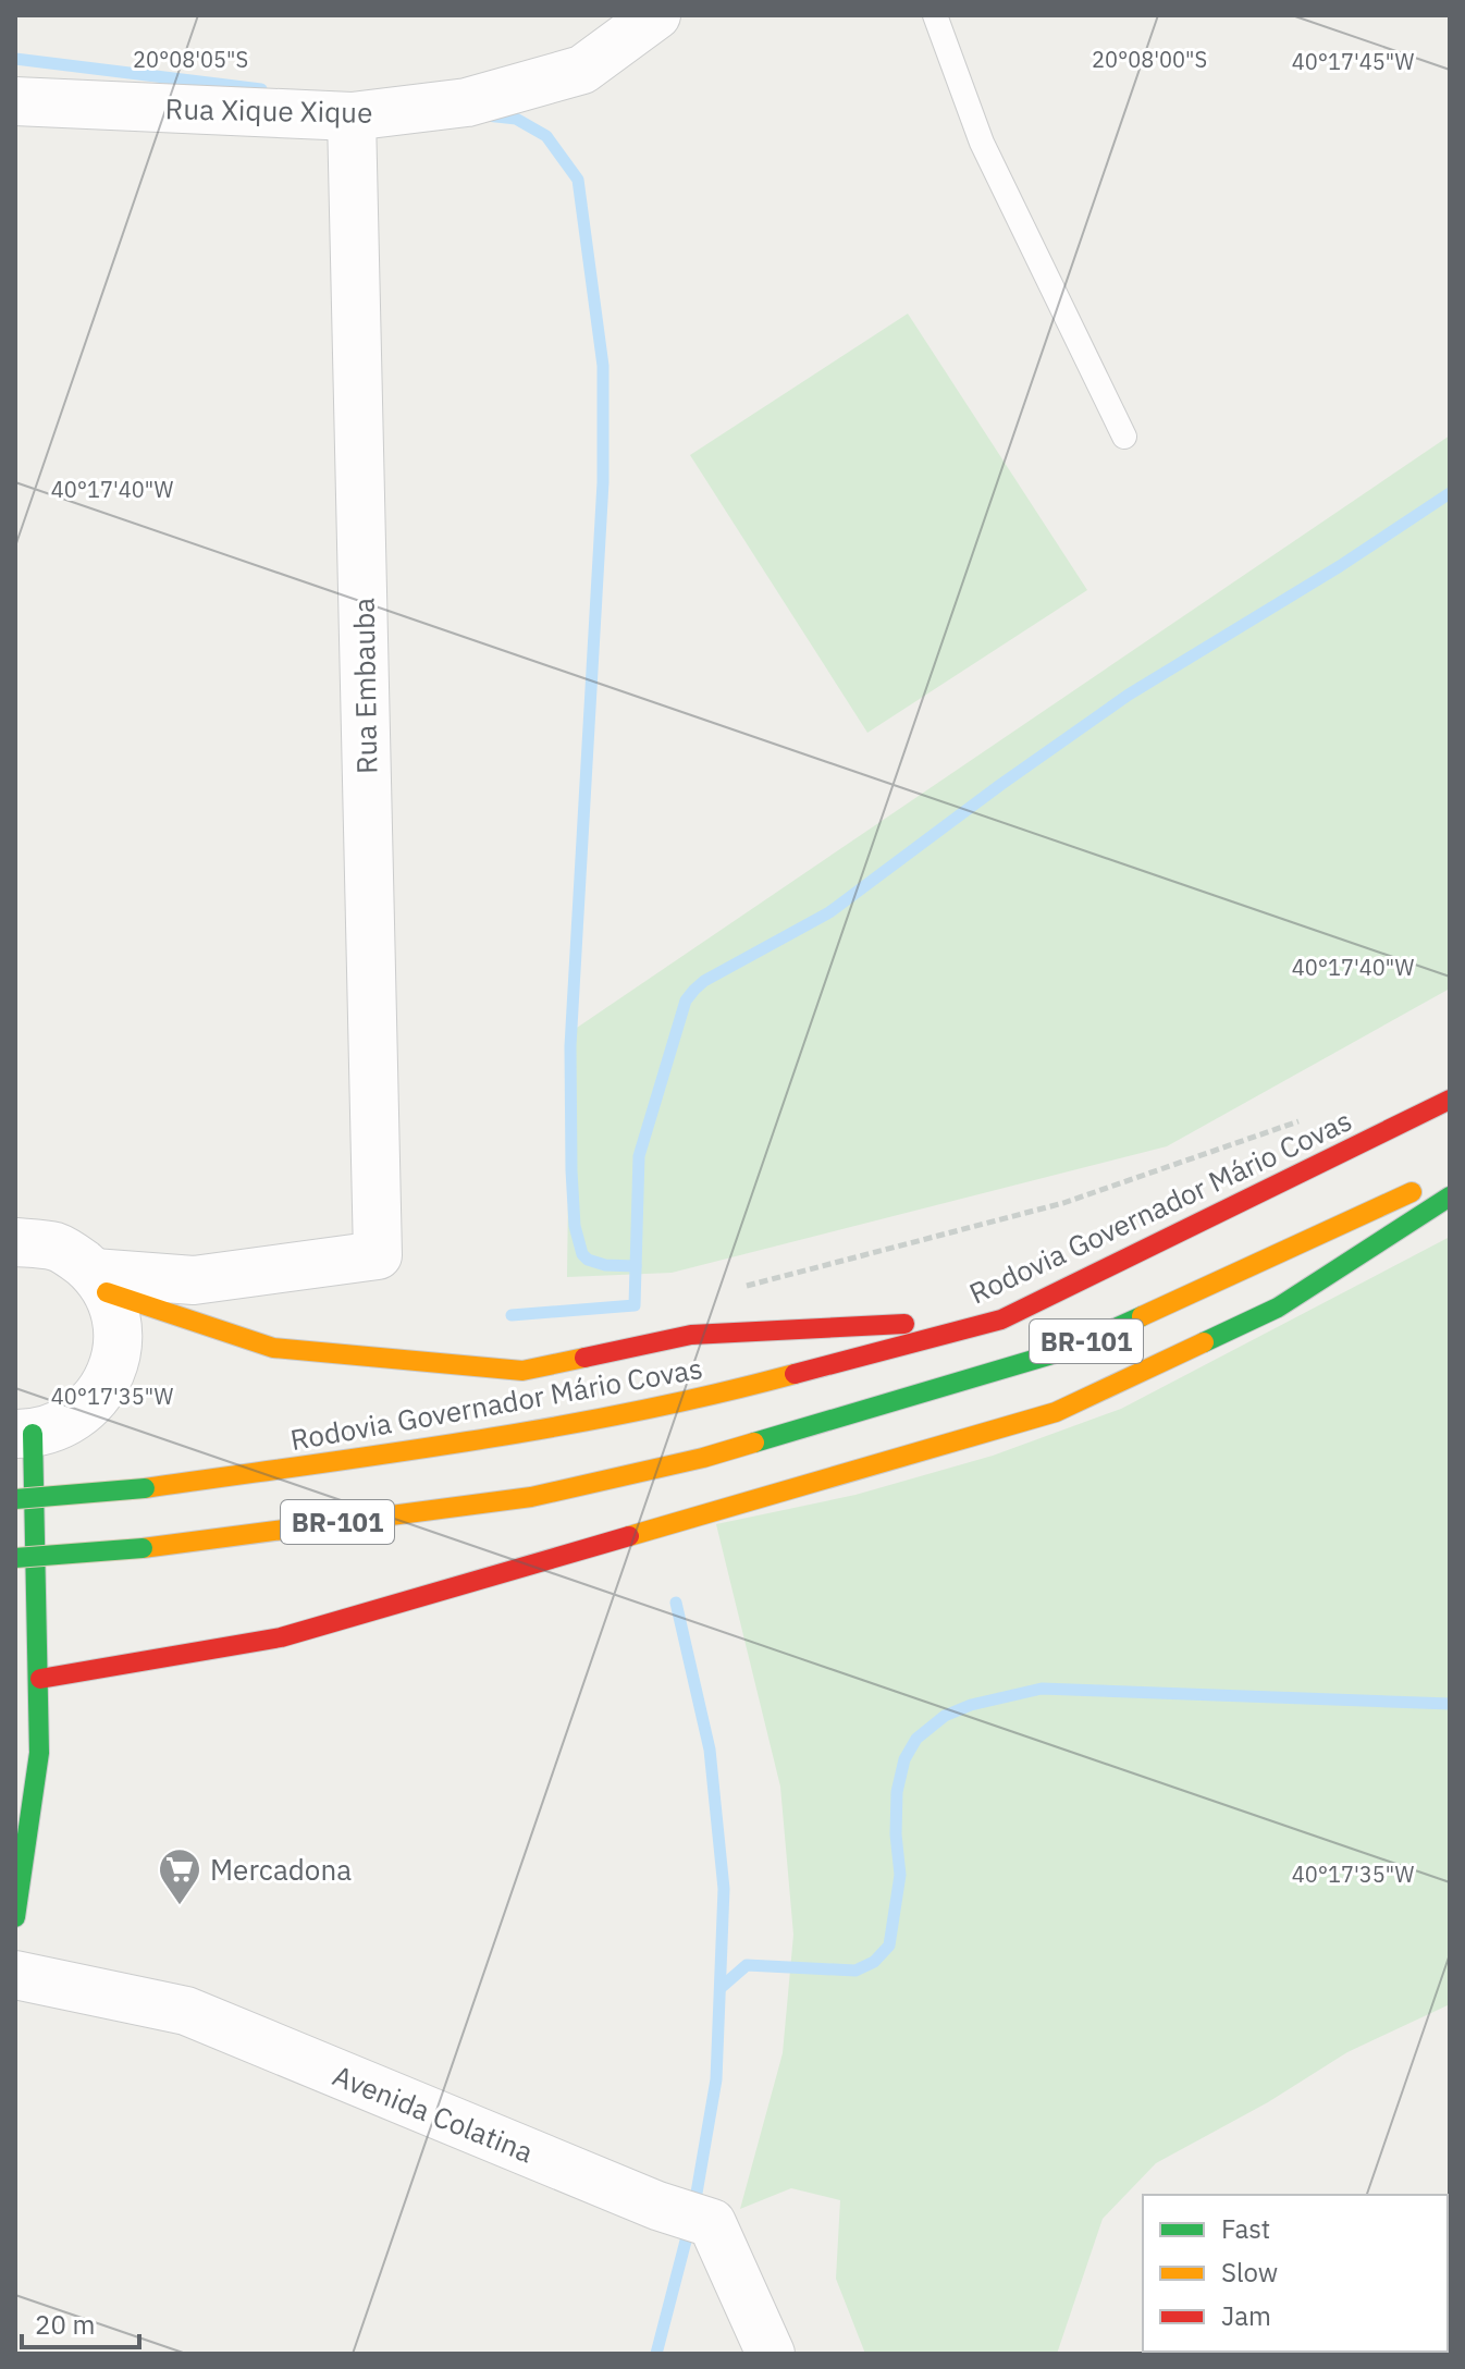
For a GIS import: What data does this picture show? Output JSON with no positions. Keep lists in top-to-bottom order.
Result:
{
  "streets": {
    "main road": ["Rodovia Governador Mário Covas", "BR-101"],
    "street": ["Rua Xique Xique", "Rua Embauba", "Avenida Colatina"]
  },
  "crossings": [
    ["Rua Xique Xique", "Rua Embauba"]
  ],
  "places": {
    "supermarket": ["Mercadona"]
  },
  "legend": ["Fast", "Slow", "Jam"],
  "scale_bar": "20 m",
  "coordinates": [
    "20°08'00\"S",
    "20°08'05\"S",
    "40°17'45\"W",
    "40°17'40\"W",
    "40°17'35\"W"
  ]
}
